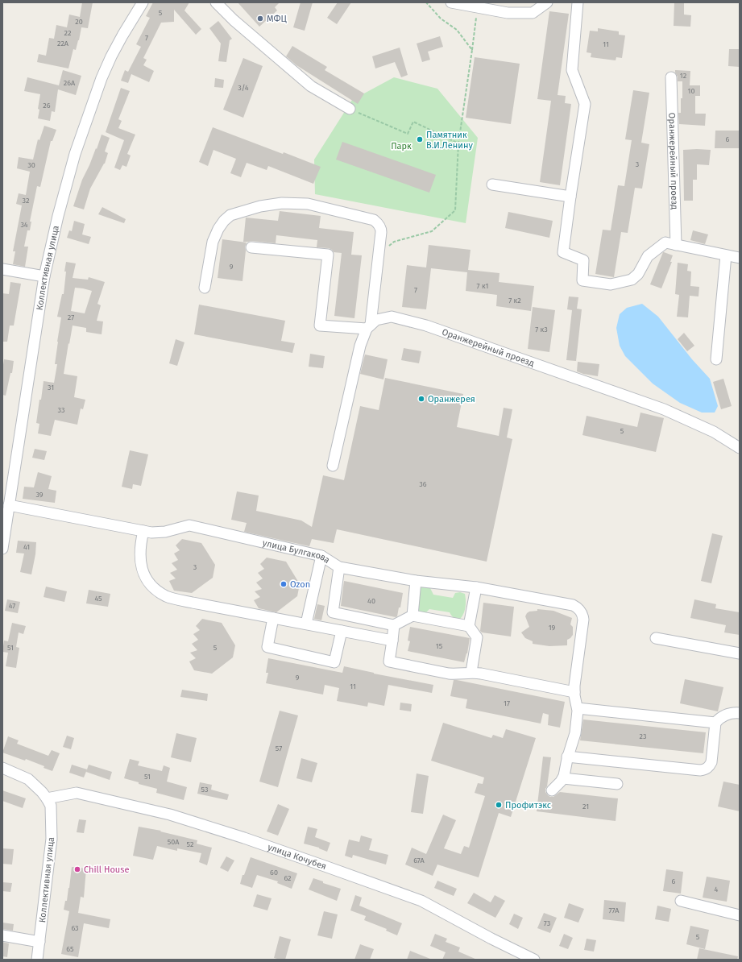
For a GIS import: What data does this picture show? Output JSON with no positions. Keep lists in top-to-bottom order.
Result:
{
  "streets": {
    "street": [
      "Оранжерейный проезд",
      "Коллективная улица",
      "улица Булгакова",
      "улица Кочубея"
    ]
  },
  "crossings": [
    ["Коллективная улица", "улица Булгакова"],
    ["Коллективная улица", "улица Кочубея"]
  ],
  "parks": ["Парк"],
  "places": [
    "МФЦ",
    "Памятник В.И.Ленину",
    "Оранжерея",
    "Ozon",
    "Профитэкс",
    "Chill House"
  ],
  "house_numbers": [
    "5",
    "20",
    "22",
    "7",
    "22А",
    "11",
    "12",
    "26А",
    "3/4",
    "10",
    "26",
    "6",
    "3",
    "30",
    "32",
    "34",
    "9",
    "7 к1",
    "7",
    "7 к2",
    "27",
    "7 к3",
    "31",
    "33",
    "5",
    "36",
    "39",
    "41",
    "3",
    "45",
    "40",
    "47",
    "19",
    "15",
    "51",
    "5",
    "9",
    "11",
    "17",
    "23",
    "57",
    "51",
    "53",
    "21",
    "50А",
    "52",
    "67А",
    "60",
    "62",
    "6",
    "4",
    "77А",
    "73",
    "63",
    "5",
    "65"
  ]
}
